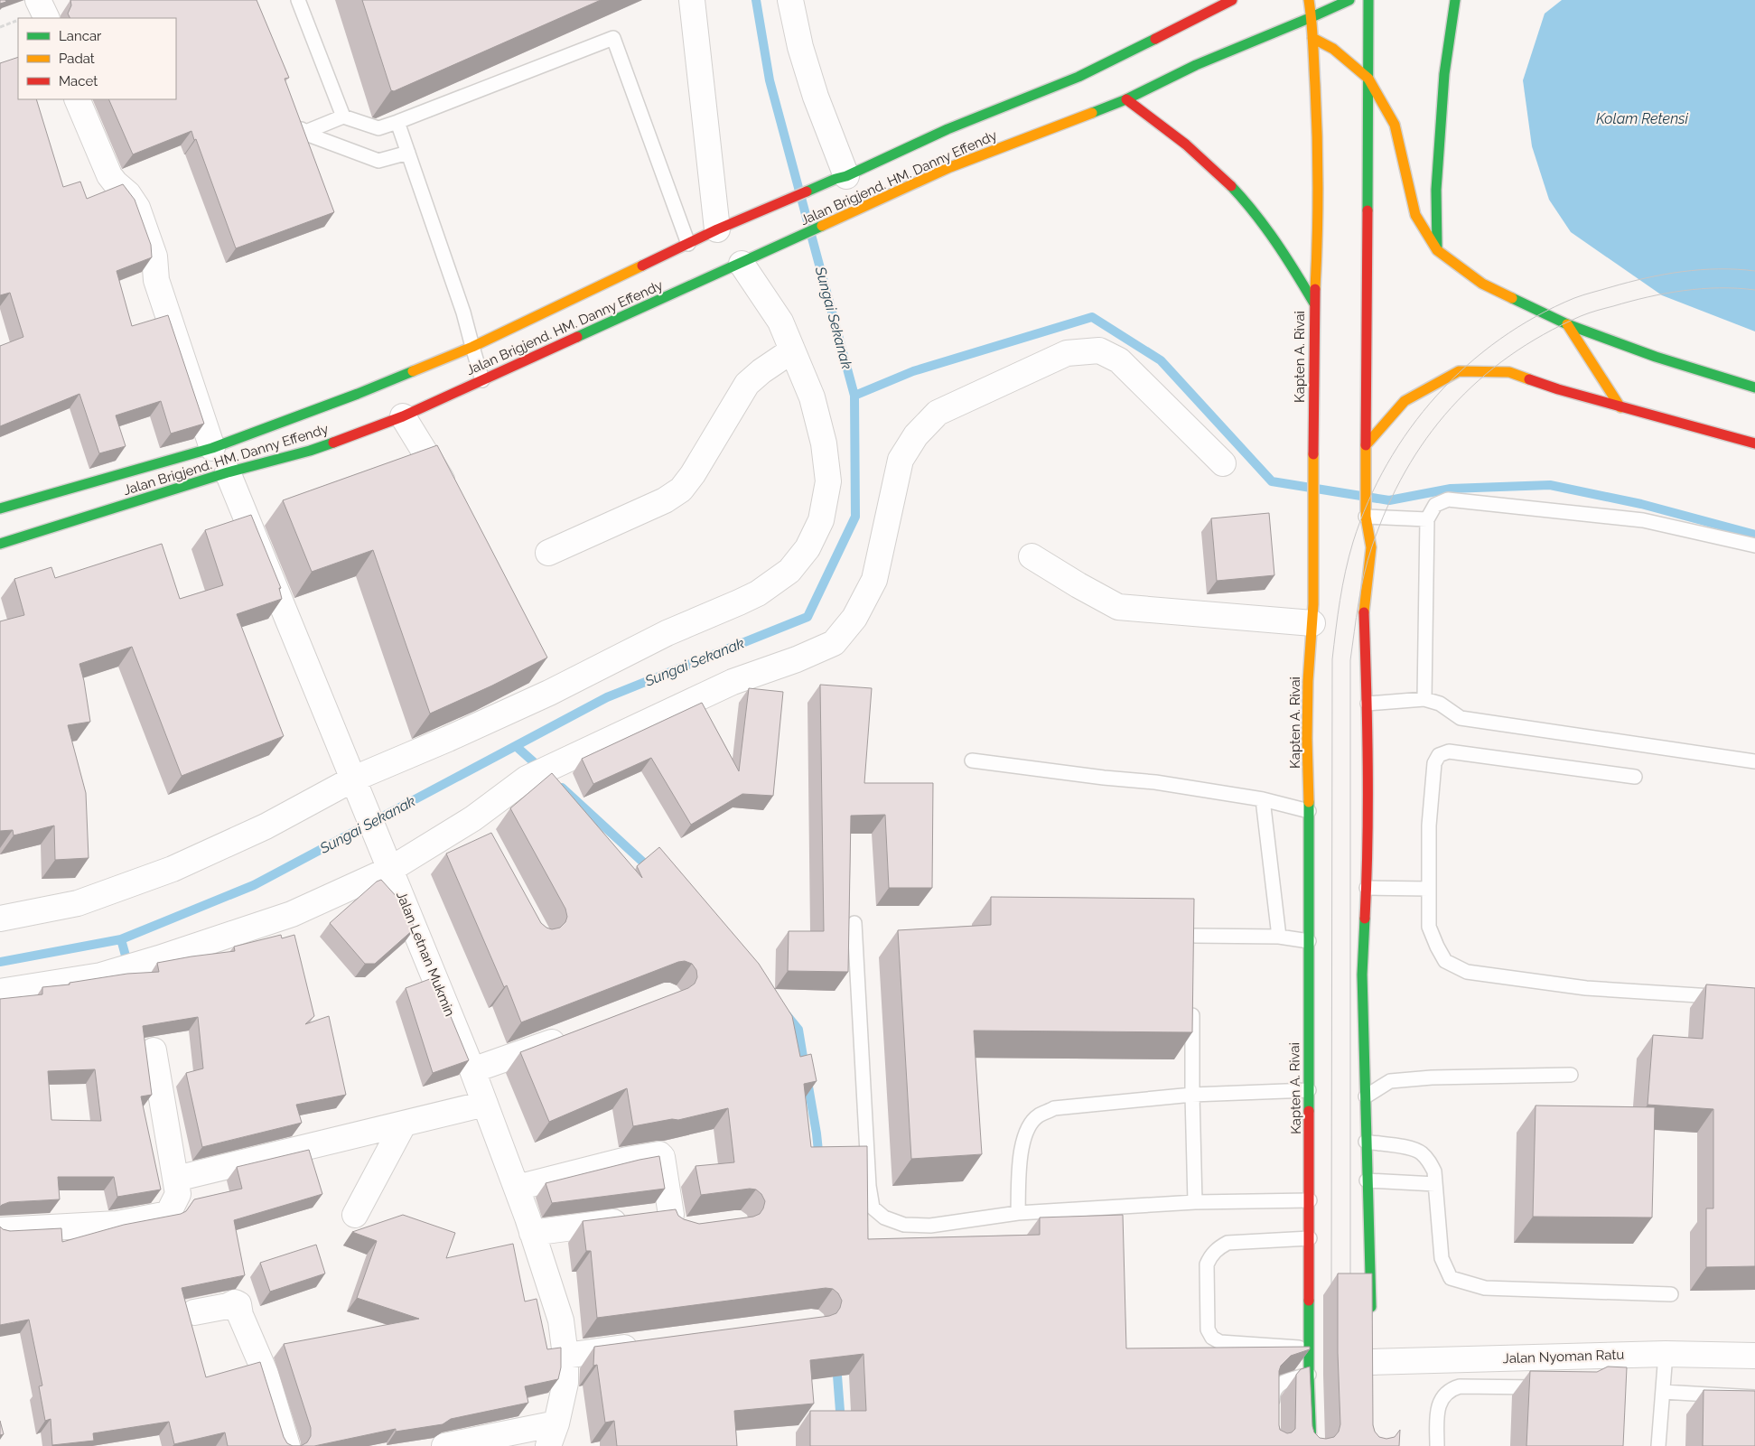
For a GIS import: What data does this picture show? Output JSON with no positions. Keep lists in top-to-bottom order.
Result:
{
  "streets": {
    "main road": ["Jalan Brigjend. HM. Danny Effendy", "Kapten A. Rivai"],
    "street": ["Jalan Letnan Mukmin", "Jalan Nyoman Ratu"]
  },
  "crossings": [
    ["Jalan Brigjend. HM. Danny Effendy", "Kapten A. Rivai"],
    ["Jalan Brigjend. HM. Danny Effendy", "Jalan Letnan Mukmin"]
  ],
  "water": ["Kolam Retensi", "Sungai Sekanak"],
  "legend": ["Lancar", "Padat", "Macet"]
}
